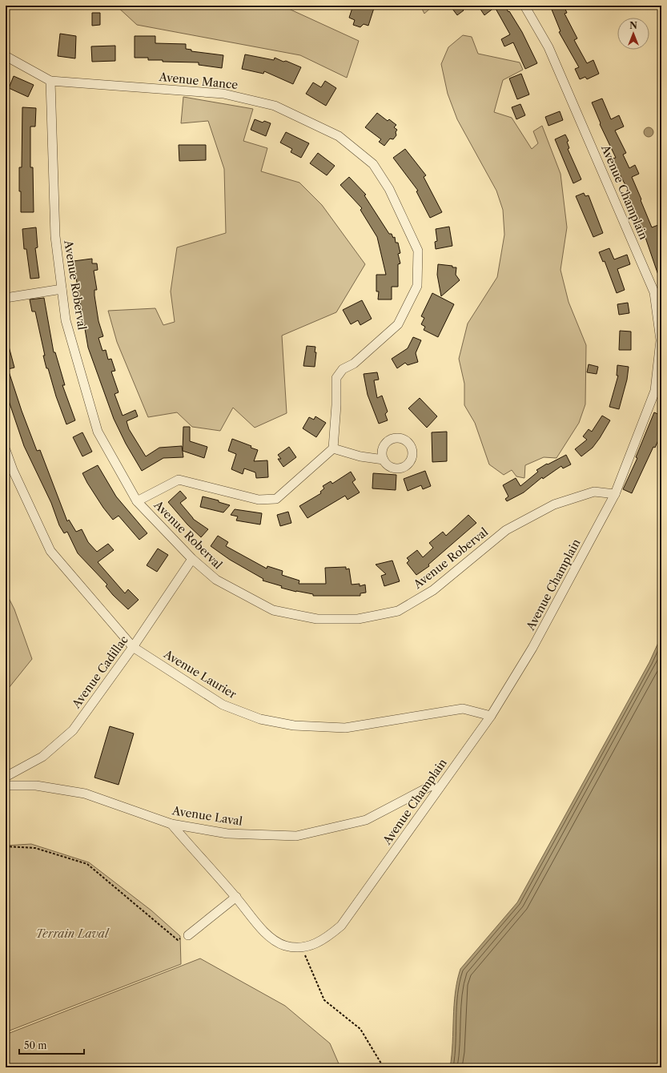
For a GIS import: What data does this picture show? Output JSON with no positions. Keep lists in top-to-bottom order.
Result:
{
  "streets": {
    "street": [
      "Avenue Mance",
      "Avenue Champlain",
      "Avenue Roberval",
      "Avenue Cadillac",
      "Avenue Laurier",
      "Avenue Laval"
    ]
  },
  "crossings": [
    ["Avenue Mance", "Avenue Roberval"],
    ["Avenue Champlain", "Avenue Roberval"],
    ["Avenue Champlain", "Avenue Laurier"],
    ["Avenue Champlain", "Avenue Laval"],
    ["Avenue Roberval", "Avenue Cadillac"],
    ["Avenue Cadillac", "Avenue Laurier"]
  ],
  "parks": ["Terrain Laval"],
  "scale_bar": "50 m",
  "north": "top"
}
